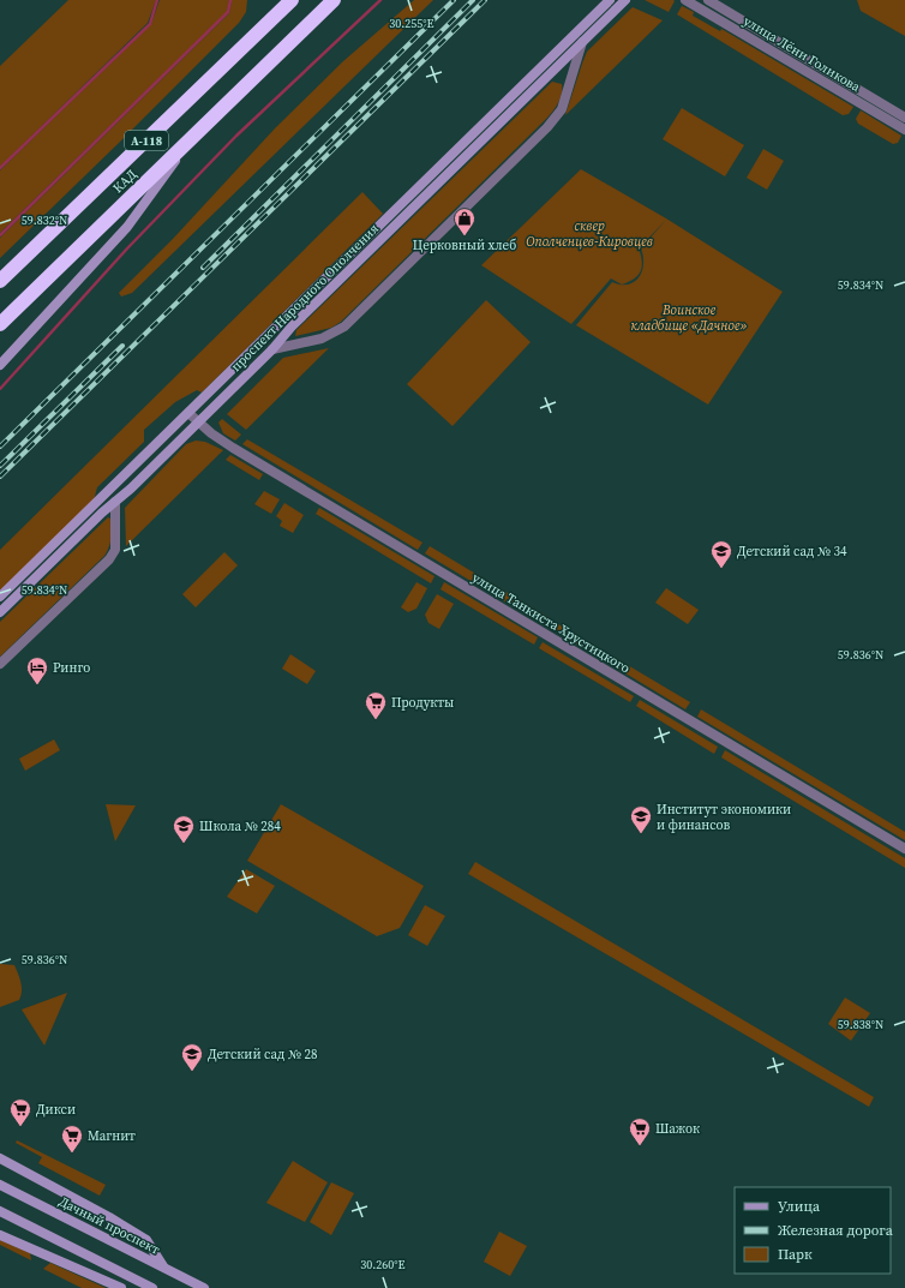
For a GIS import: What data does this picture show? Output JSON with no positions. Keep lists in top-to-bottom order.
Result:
{
  "streets": {
    "highway": ["А-118", "КАД"],
    "main road": ["проспект Народного Ополчения", "Дачный проспект"],
    "street": ["улица Лёни Голикова", "улица Танкиста Хрустицкого"]
  },
  "crossings": [
    ["проспект Народного Ополчения", "улица Танкиста Хрустицкого"]
  ],
  "parks": ["сквер Ополченцев-Кировцев", "Воинское кладбище «Дачное»"],
  "places": {
    "shop": ["Церковный хлеб"],
    "school or university": [
      "Детский сад № 34",
      "Институт экономики и финансов",
      "Школа № 284",
      "Детский сад № 28"
    ],
    "hotel": ["Ринго"],
    "supermarket": [
      "Продукты",
      "Дикси",
      "Шажок",
      "Магнит"
    ]
  },
  "legend": ["Улица", "Железная дорога", "Парк"],
  "coordinates": [
    "30.255°E",
    "59.832°N",
    "59.834°N",
    "59.836°N",
    "59.838°N",
    "30.260°E"
  ]
}
